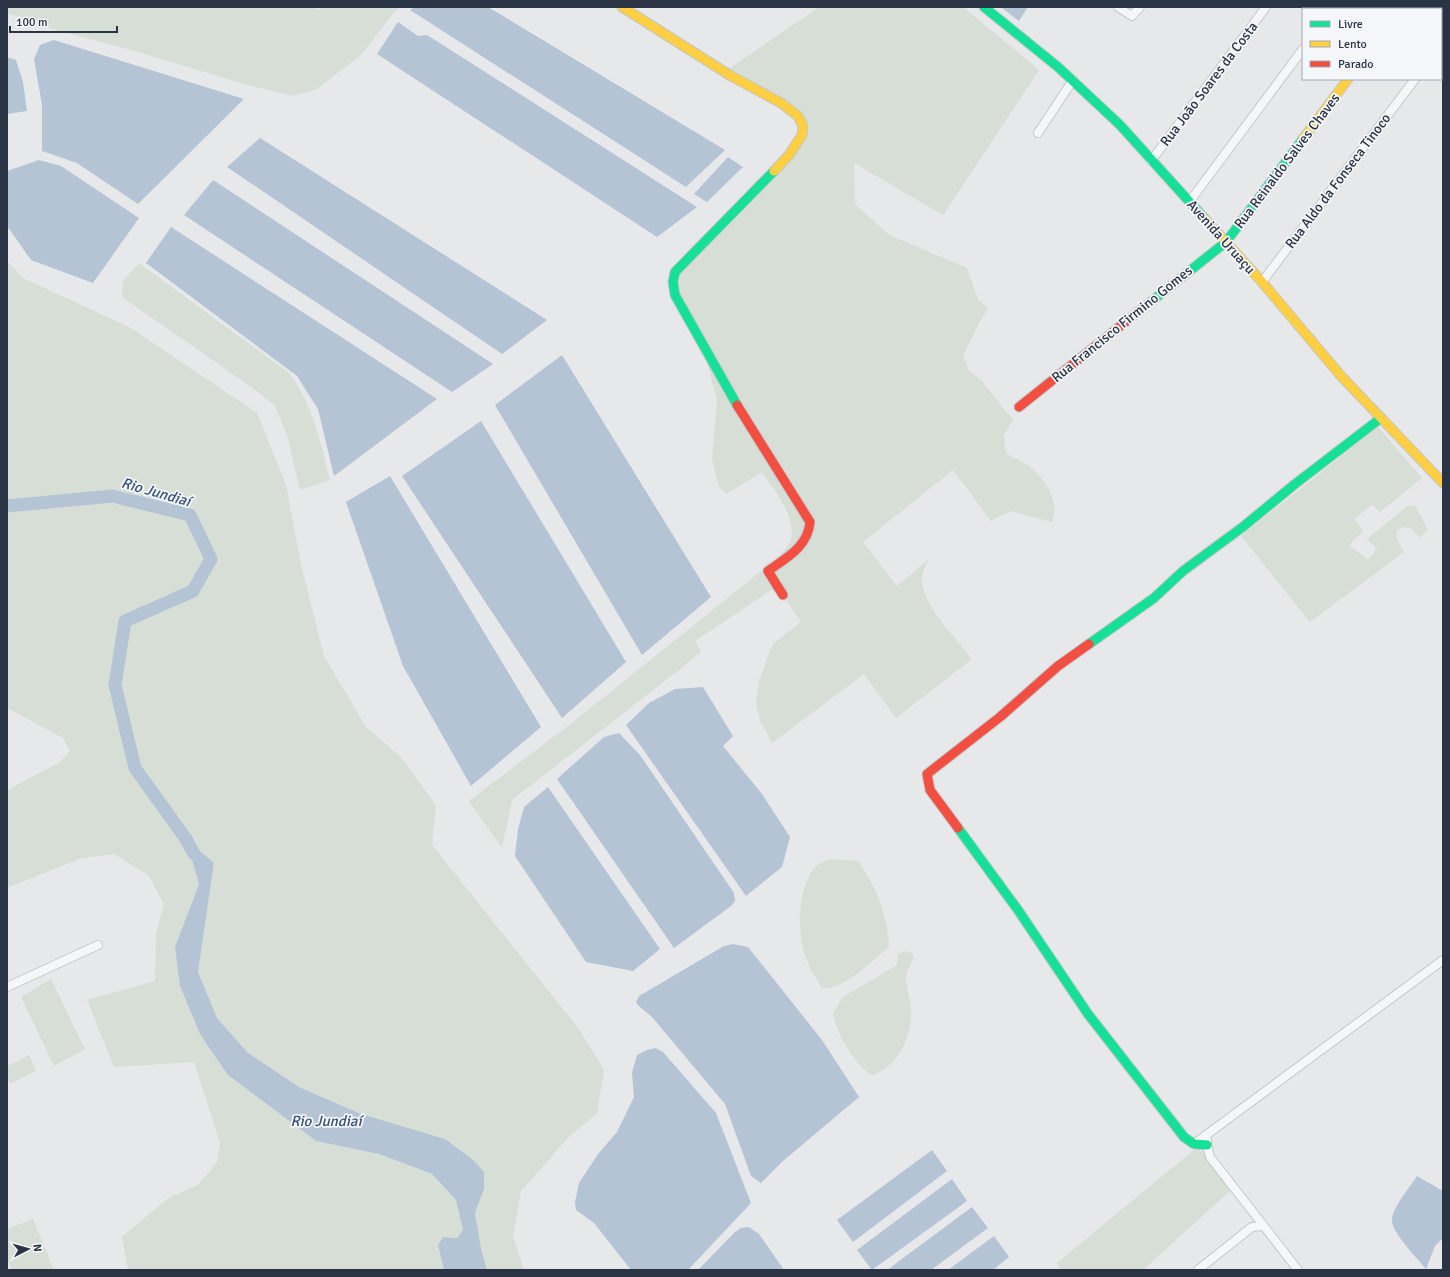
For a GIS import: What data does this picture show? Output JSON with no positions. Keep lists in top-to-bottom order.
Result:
{
  "streets": {
    "street": [
      "Rua João Soares da Costa",
      "Rua Reinaldo Salves Chaves",
      "Rua Aldo da Fonseca Tinoco",
      "Avenida Uruaçu",
      "Rua Francisco Firmino Gomes"
    ]
  },
  "crossings": [
    ["Rua João Soares da Costa", "Avenida Uruaçu"],
    ["Rua Reinaldo Salves Chaves", "Avenida Uruaçu"],
    ["Rua Reinaldo Salves Chaves", "Rua Francisco Firmino Gomes"],
    ["Rua Aldo da Fonseca Tinoco", "Avenida Uruaçu"],
    ["Avenida Uruaçu", "Rua Francisco Firmino Gomes"]
  ],
  "water": ["Rio Jundiaí"],
  "legend": ["Livre", "Lento", "Parado"],
  "scale_bar": "100 m",
  "north": "right"
}
